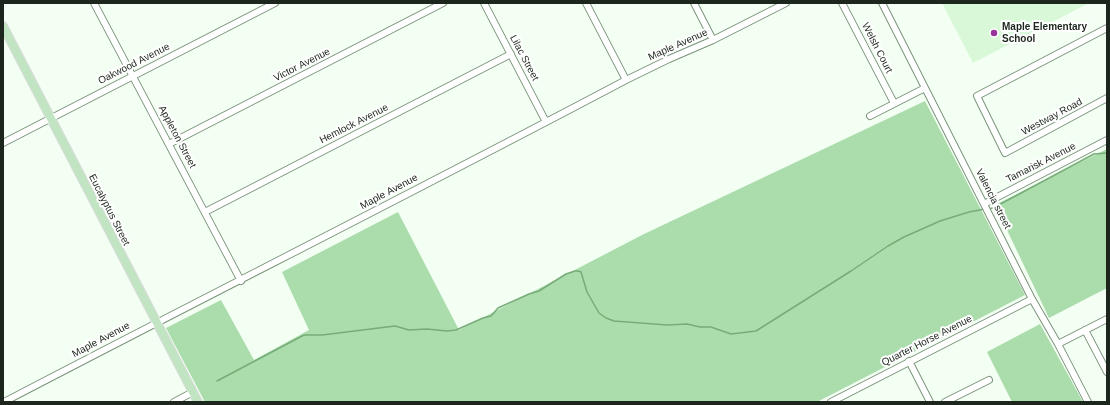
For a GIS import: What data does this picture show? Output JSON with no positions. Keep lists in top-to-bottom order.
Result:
{
  "streets": {
    "main road": ["Eucalyptus Street"],
    "street": [
      "Maple Avenue",
      "Welsh Court",
      "Lilac Street",
      "Oakwood Avenue",
      "Victor Avenue",
      "Westway Road",
      "Hemlock Avenue",
      "Appleton Street",
      "Tamarisk Avenue",
      "Valencia street",
      "Quarter Horse Avenue"
    ]
  },
  "crossings": [
    ["Maple Avenue", "Lilac Street"],
    ["Maple Avenue", "Appleton Street"],
    ["Maple Avenue", "Eucalyptus Street"],
    ["Lilac Street", "Hemlock Avenue"],
    ["Oakwood Avenue", "Appleton Street"],
    ["Oakwood Avenue", "Eucalyptus Street"],
    ["Victor Avenue", "Appleton Street"],
    ["Hemlock Avenue", "Appleton Street"],
    ["Tamarisk Avenue", "Valencia street"],
    ["Valencia street", "Quarter Horse Avenue"]
  ],
  "places": ["Maple Elementary School"]
}
